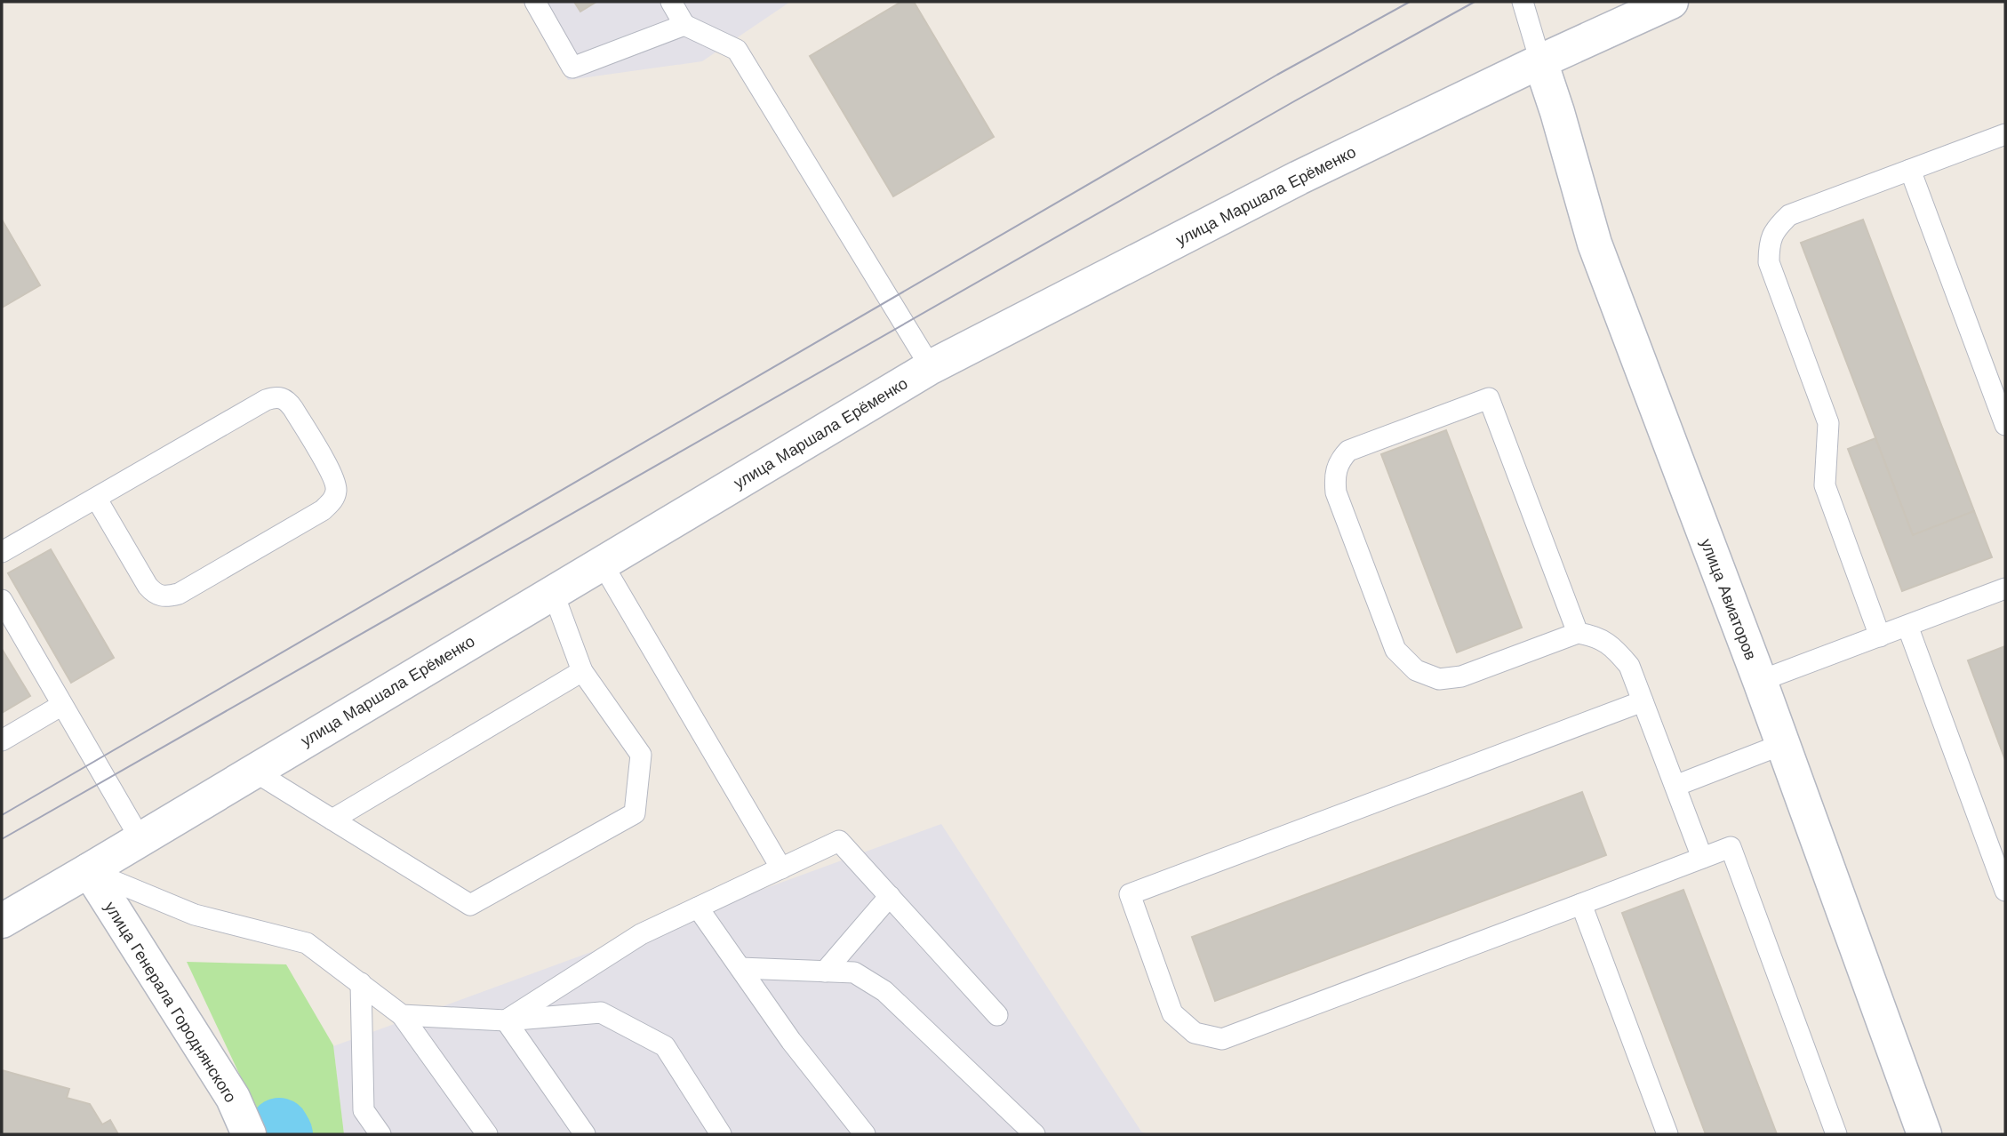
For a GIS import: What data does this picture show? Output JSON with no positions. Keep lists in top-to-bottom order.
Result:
{
  "streets": {
    "main road": ["улица Маршала Ерёменко", "улица Авиаторов", "улица Генерала Городнянского"]
  },
  "crossings": [
    ["улица Маршала Ерёменко", "улица Авиаторов"],
    ["улица Маршала Ерёменко", "улица Генерала Городнянского"]
  ]
}
